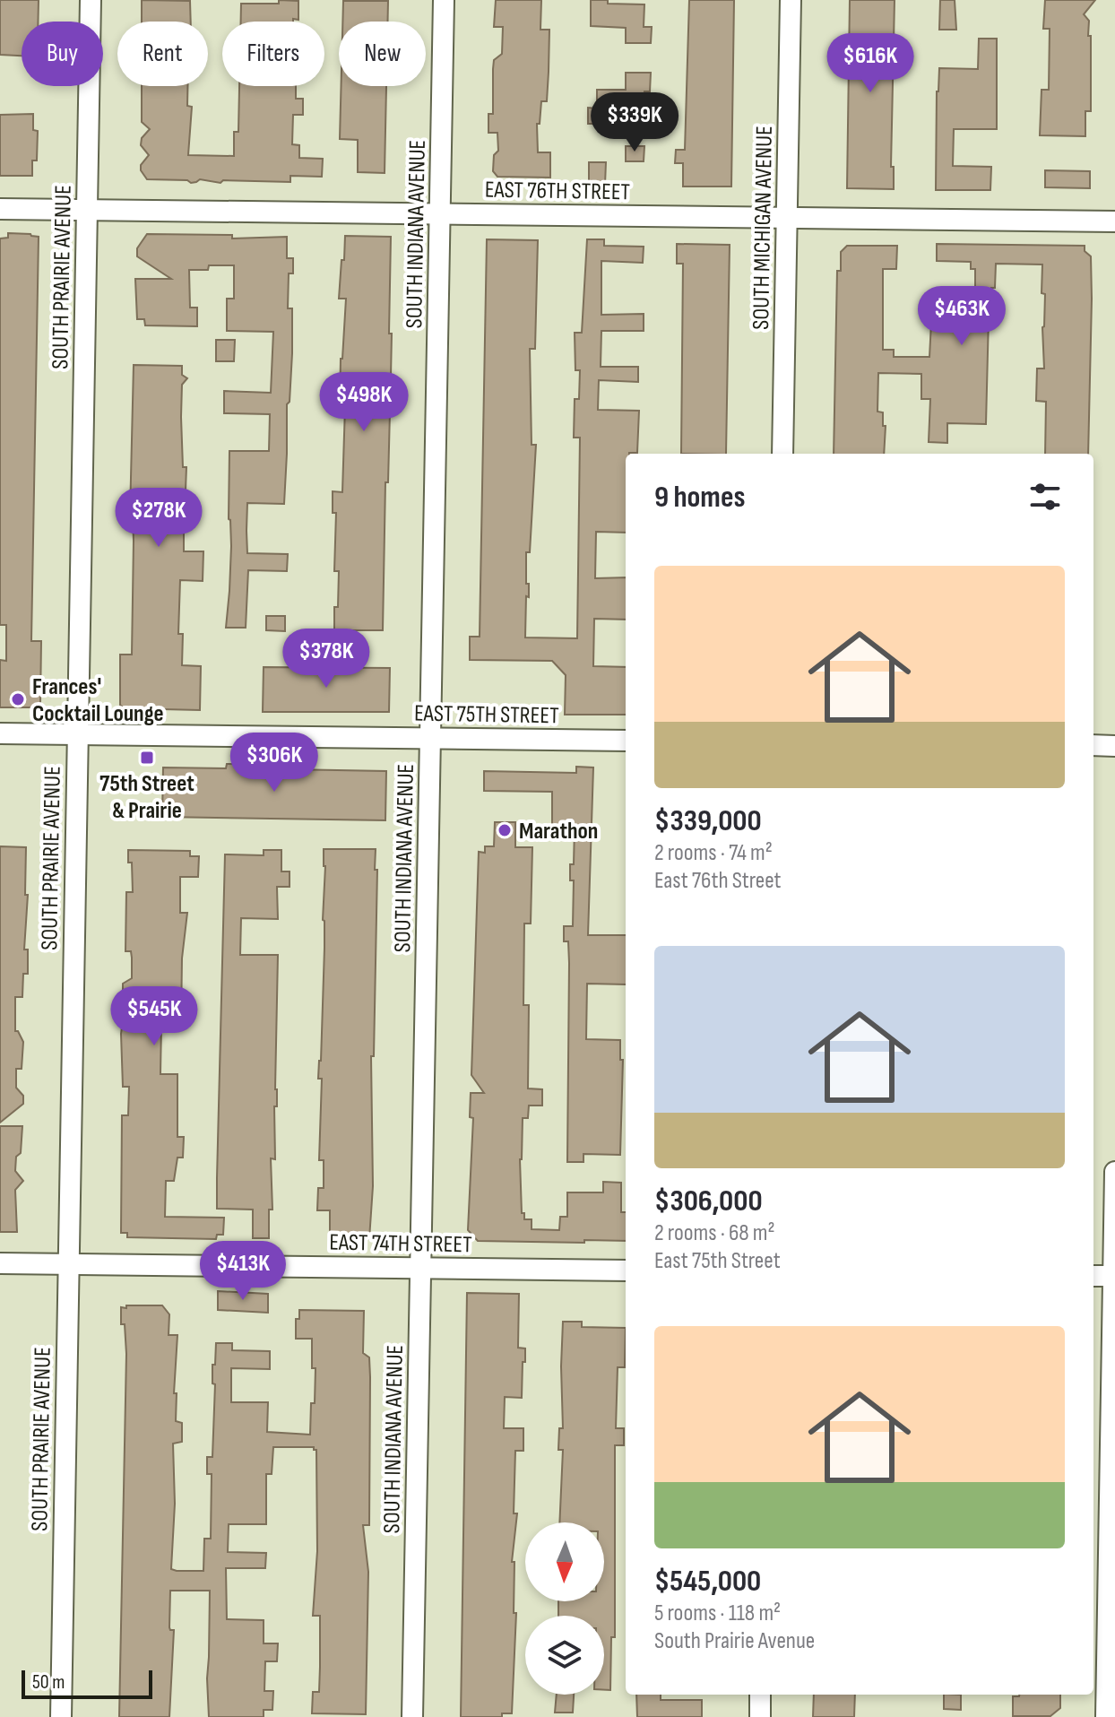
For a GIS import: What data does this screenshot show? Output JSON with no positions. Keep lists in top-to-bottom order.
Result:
{
  "streets": {
    "street": [
      "EAST 76TH STREET",
      "SOUTH MICHIGAN AVENUE",
      "SOUTH INDIANA AVENUE",
      "SOUTH PRAIRIE AVENUE",
      "EAST 75TH STREET",
      "EAST 74TH STREET"
    ]
  },
  "crossings": [
    ["EAST 76TH STREET", "SOUTH MICHIGAN AVENUE"],
    ["EAST 76TH STREET", "SOUTH INDIANA AVENUE"],
    ["EAST 76TH STREET", "SOUTH PRAIRIE AVENUE"],
    ["SOUTH INDIANA AVENUE", "EAST 75TH STREET"],
    ["SOUTH INDIANA AVENUE", "EAST 74TH STREET"],
    ["SOUTH PRAIRIE AVENUE", "EAST 75TH STREET"],
    ["SOUTH PRAIRIE AVENUE", "EAST 74TH STREET"]
  ],
  "places": {
    "other": ["Frances' Cocktail Lounge", "Marathon"],
    "transit": ["75th Street & Prairie"]
  },
  "scale_bar": "50 m",
  "north": "bottom",
  "page": {
    "chip": [
      "Buy",
      "Rent",
      "Filters",
      "New"
    ],
    "price": [
      "$616K",
      "$339K",
      "$463K",
      "$498K",
      "$278K",
      "$378K",
      "$306K",
      "$545K",
      "$413K"
    ],
    "heading": "9 homes",
    "list": [
      {
        "name": "$339,000",
        "note": "2 rooms · 74 m² · East 76th Street"
      },
      {
        "name": "$306,000",
        "note": "2 rooms · 68 m² · East 75th Street"
      },
      {
        "name": "$545,000",
        "note": "5 rooms · 118 m² · South Prairie Avenue"
      }
    ],
    "scale": "50 m"
  }
}
